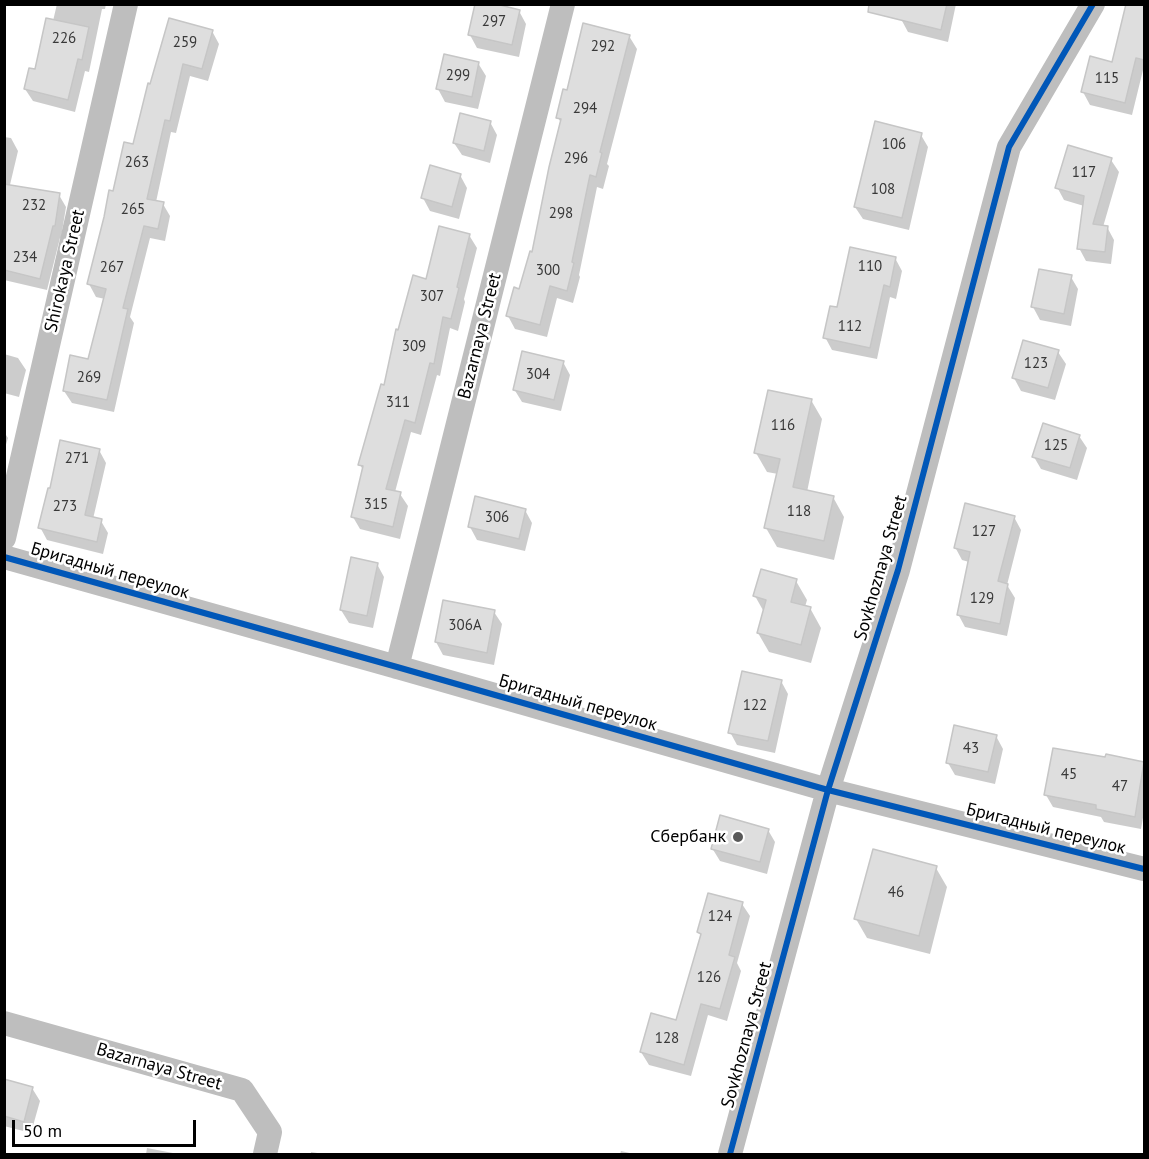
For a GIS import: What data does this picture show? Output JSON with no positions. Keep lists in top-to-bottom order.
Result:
{
  "streets": {
    "street": [
      "Shirokaya Street",
      "Bazarnaya Street",
      "Sovkhoznaya Street",
      "Бригадный переулок"
    ]
  },
  "crossings": [
    ["Bazarnaya Street", "Бригадный переулок"],
    ["Sovkhoznaya Street", "Бригадный переулок"]
  ],
  "places": ["Сбербанк"],
  "house_numbers": [
    "297",
    "226",
    "259",
    "292",
    "299",
    "115",
    "294",
    "106",
    "296",
    "263",
    "117",
    "108",
    "232",
    "265",
    "298",
    "234",
    "110",
    "267",
    "300",
    "307",
    "112",
    "309",
    "123",
    "304",
    "269",
    "311",
    "116",
    "125",
    "271",
    "315",
    "273",
    "118",
    "306",
    "127",
    "129",
    "306А",
    "122",
    "43",
    "45",
    "47",
    "46",
    "124",
    "126",
    "128"
  ],
  "scale_bar": "50 m"
}
